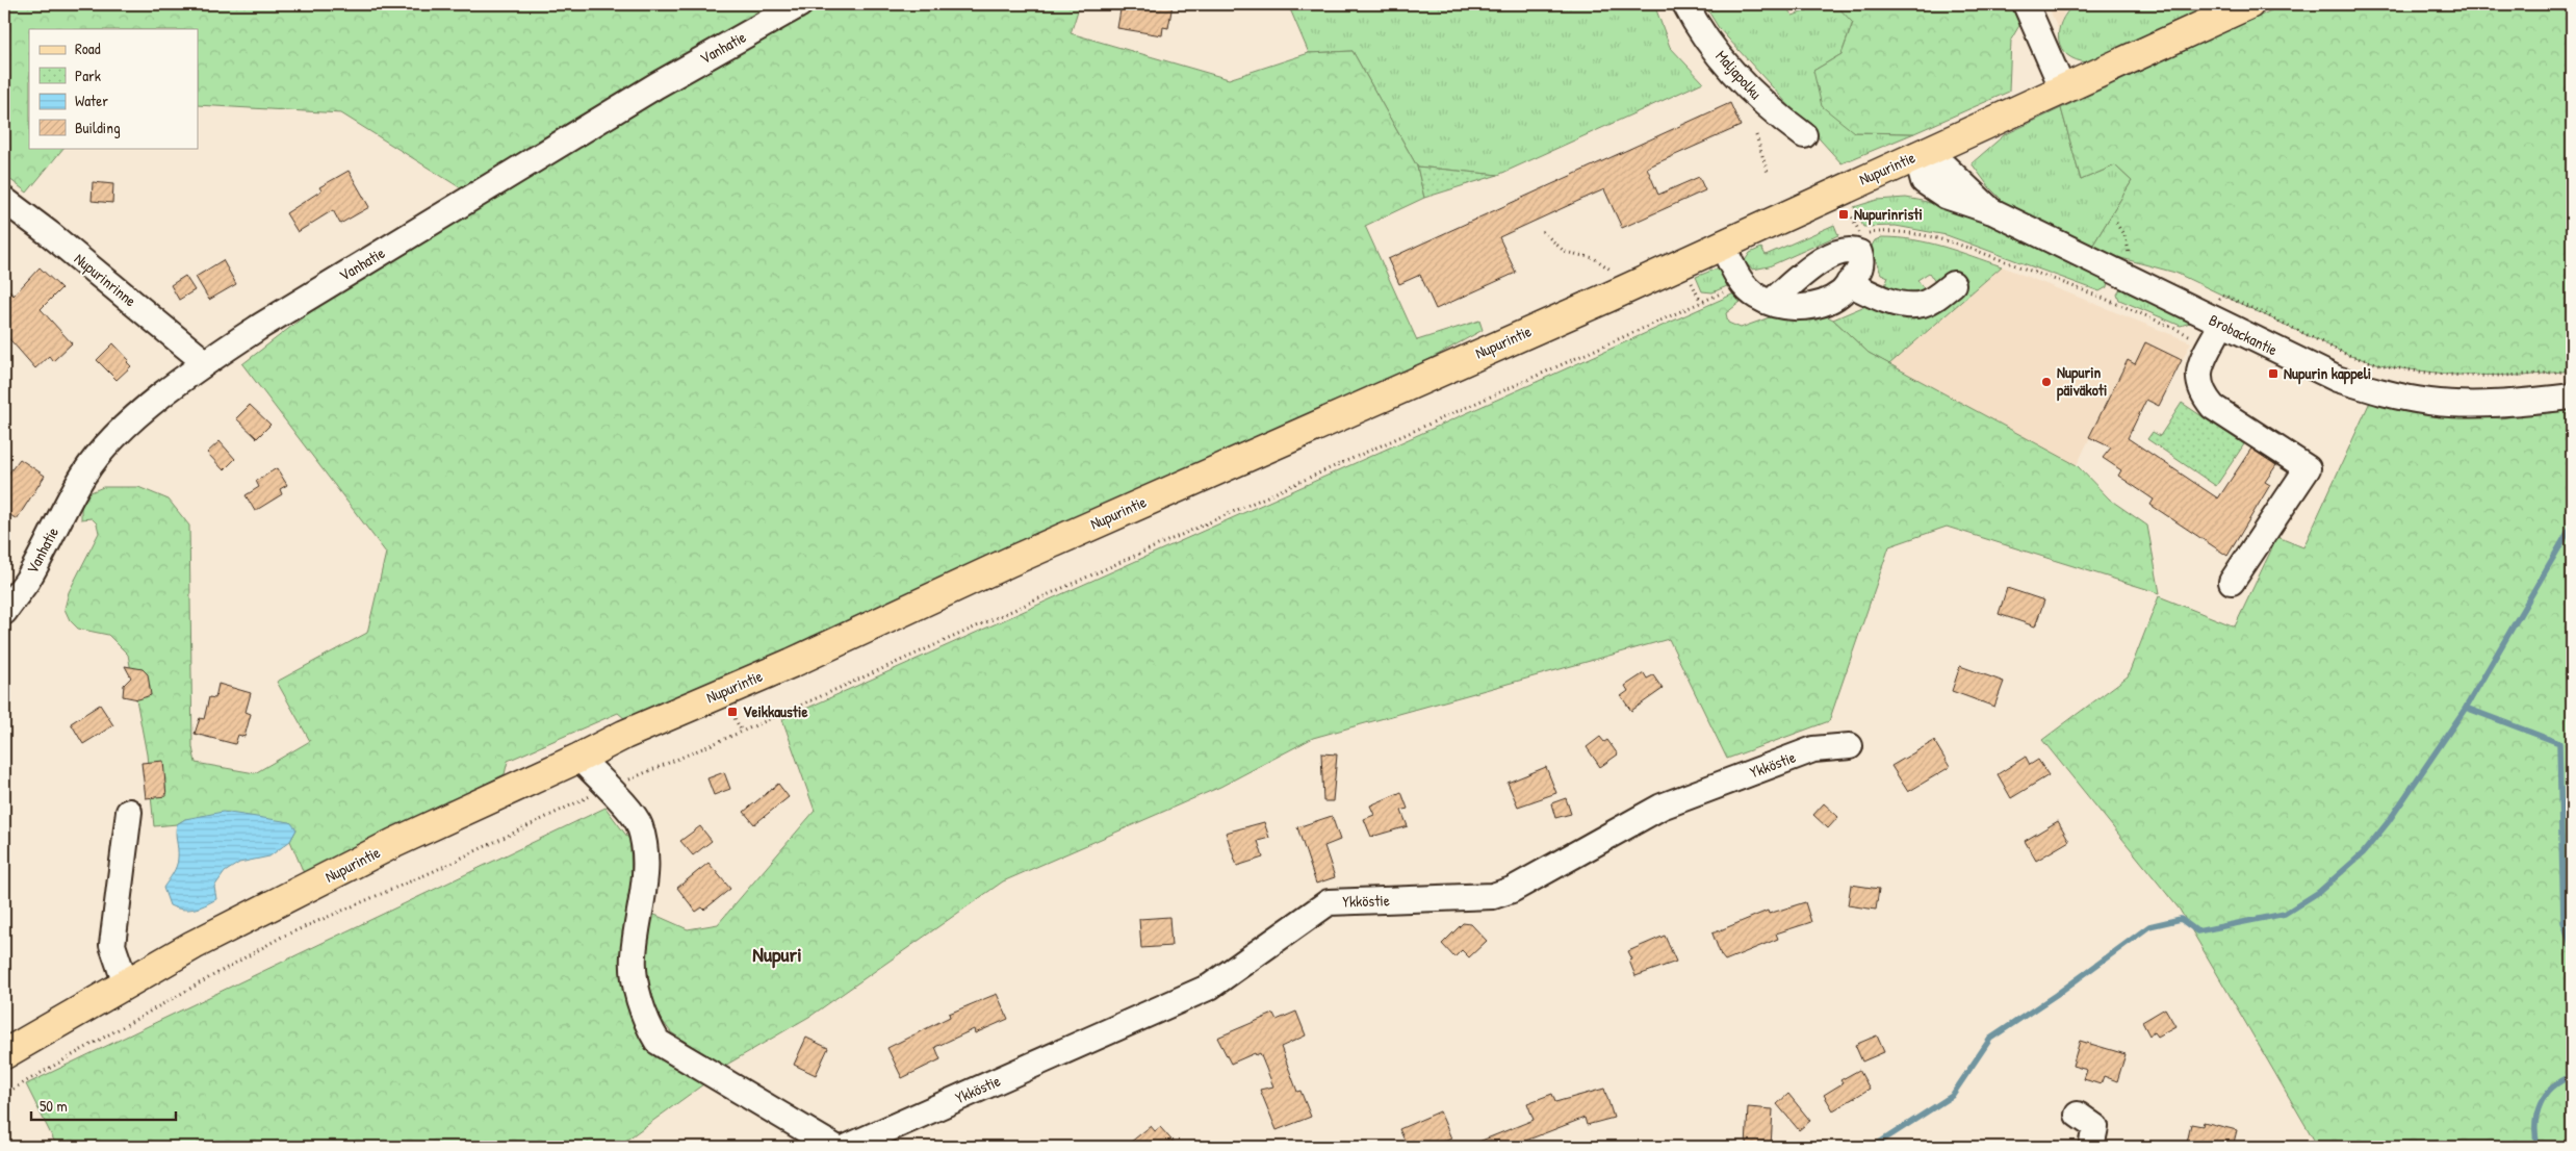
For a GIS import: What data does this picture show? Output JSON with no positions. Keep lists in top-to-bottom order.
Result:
{
  "streets": {
    "main road": ["Nupurintie"],
    "street": [
      "Vanhatie",
      "Maljapolku",
      "Nupurinrinne",
      "Brobackantie",
      "Ykköstie"
    ]
  },
  "crossings": [
    ["Vanhatie", "Nupurinrinne"],
    ["Nupurintie", "Brobackantie"]
  ],
  "districts": ["Nupuri"],
  "places": {
    "transit": ["Nupurinristi", "Nupurin kappeli", "Veikkaustie"],
    "other": ["Nupurin päiväkoti"]
  },
  "legend": [
    "Road",
    "Park",
    "Water",
    "Building"
  ],
  "scale_bar": "50 m"
}
